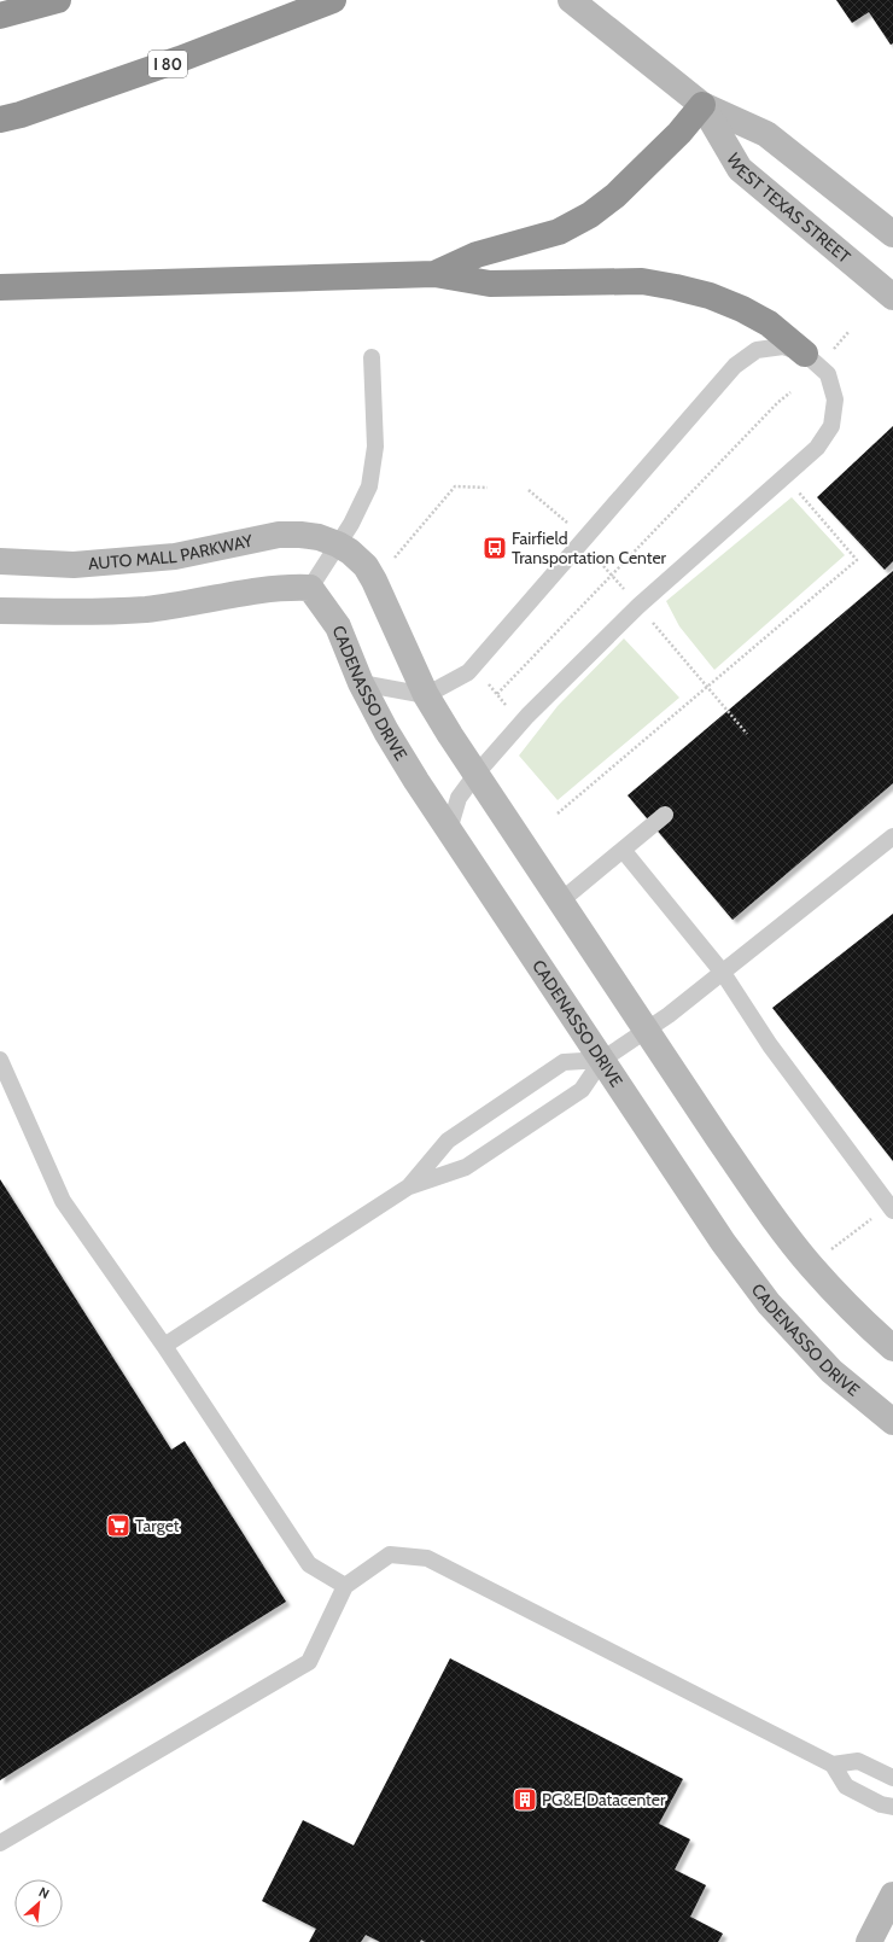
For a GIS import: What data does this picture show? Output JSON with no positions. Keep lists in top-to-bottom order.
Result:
{
  "streets": {
    "highway": ["I 80"],
    "street": ["WEST TEXAS STREET", "AUTO MALL PARKWAY", "CADENASSO DRIVE"]
  },
  "places": {
    "bus stop": ["Fairfield Transportation Center"],
    "supermarket": ["Target"],
    "building": ["PG&E Datacenter"]
  },
  "north": "top right"
}
